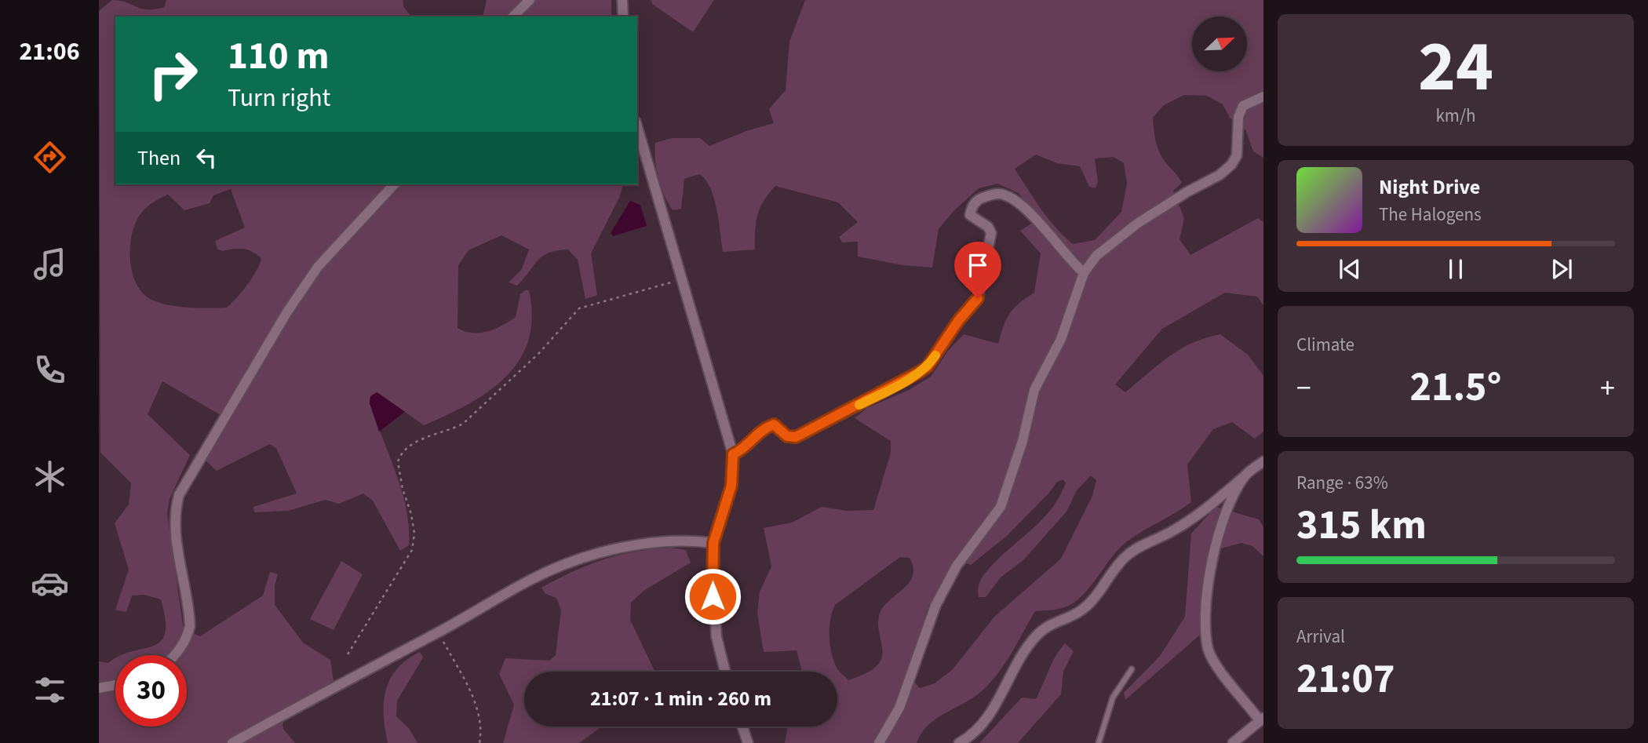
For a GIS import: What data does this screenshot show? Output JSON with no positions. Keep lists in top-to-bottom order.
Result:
{
  "north": "top right",
  "page": {
    "tabs": "21:06",
    "tile": [
      ["24", "km/h"],
      "Climate",
      ["Range · 63%", "315 km"],
      ["Arrival", "21:07"]
    ],
    "turn": ["110 m", "Turn right"],
    "then": "Then",
    "song": ["Night Drive", "The Halogens"],
    "heat": ["−", "21.5°", "+"],
    "limit": "30",
    "trip": "21:07 · 1 min · 260 m"
  }
}
